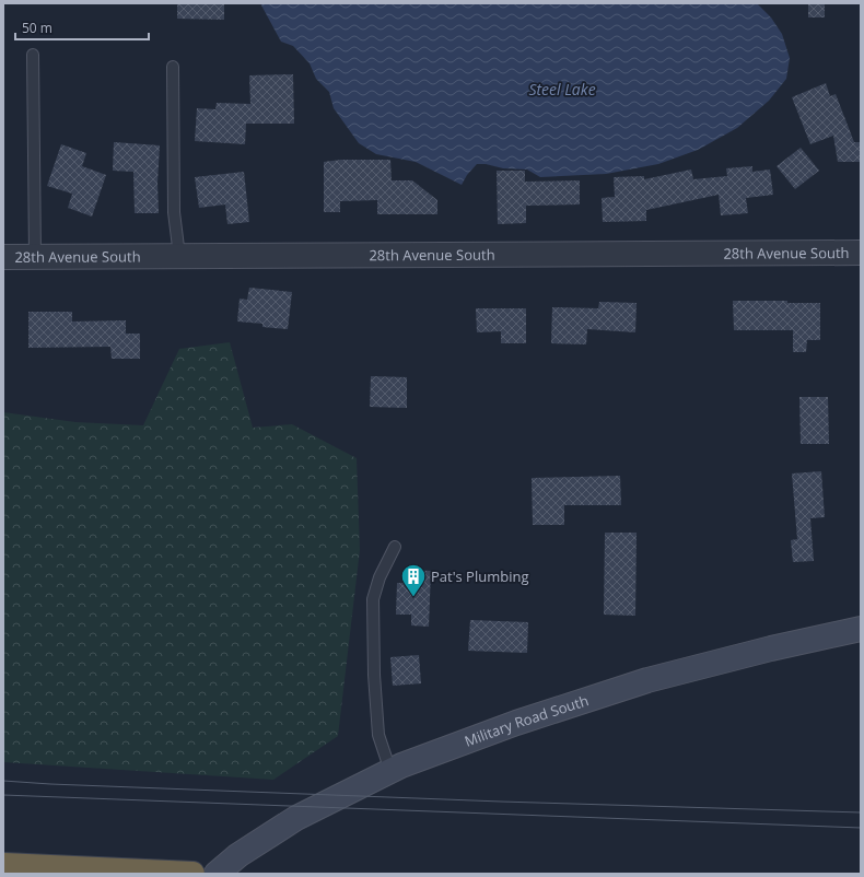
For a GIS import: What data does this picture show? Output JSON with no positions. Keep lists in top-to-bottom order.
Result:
{
  "streets": {
    "main road": ["Military Road South"],
    "street": ["28th Avenue South"]
  },
  "water": ["Steel Lake"],
  "places": {
    "building": ["Pat's Plumbing"]
  },
  "scale_bar": "50 m"
}
